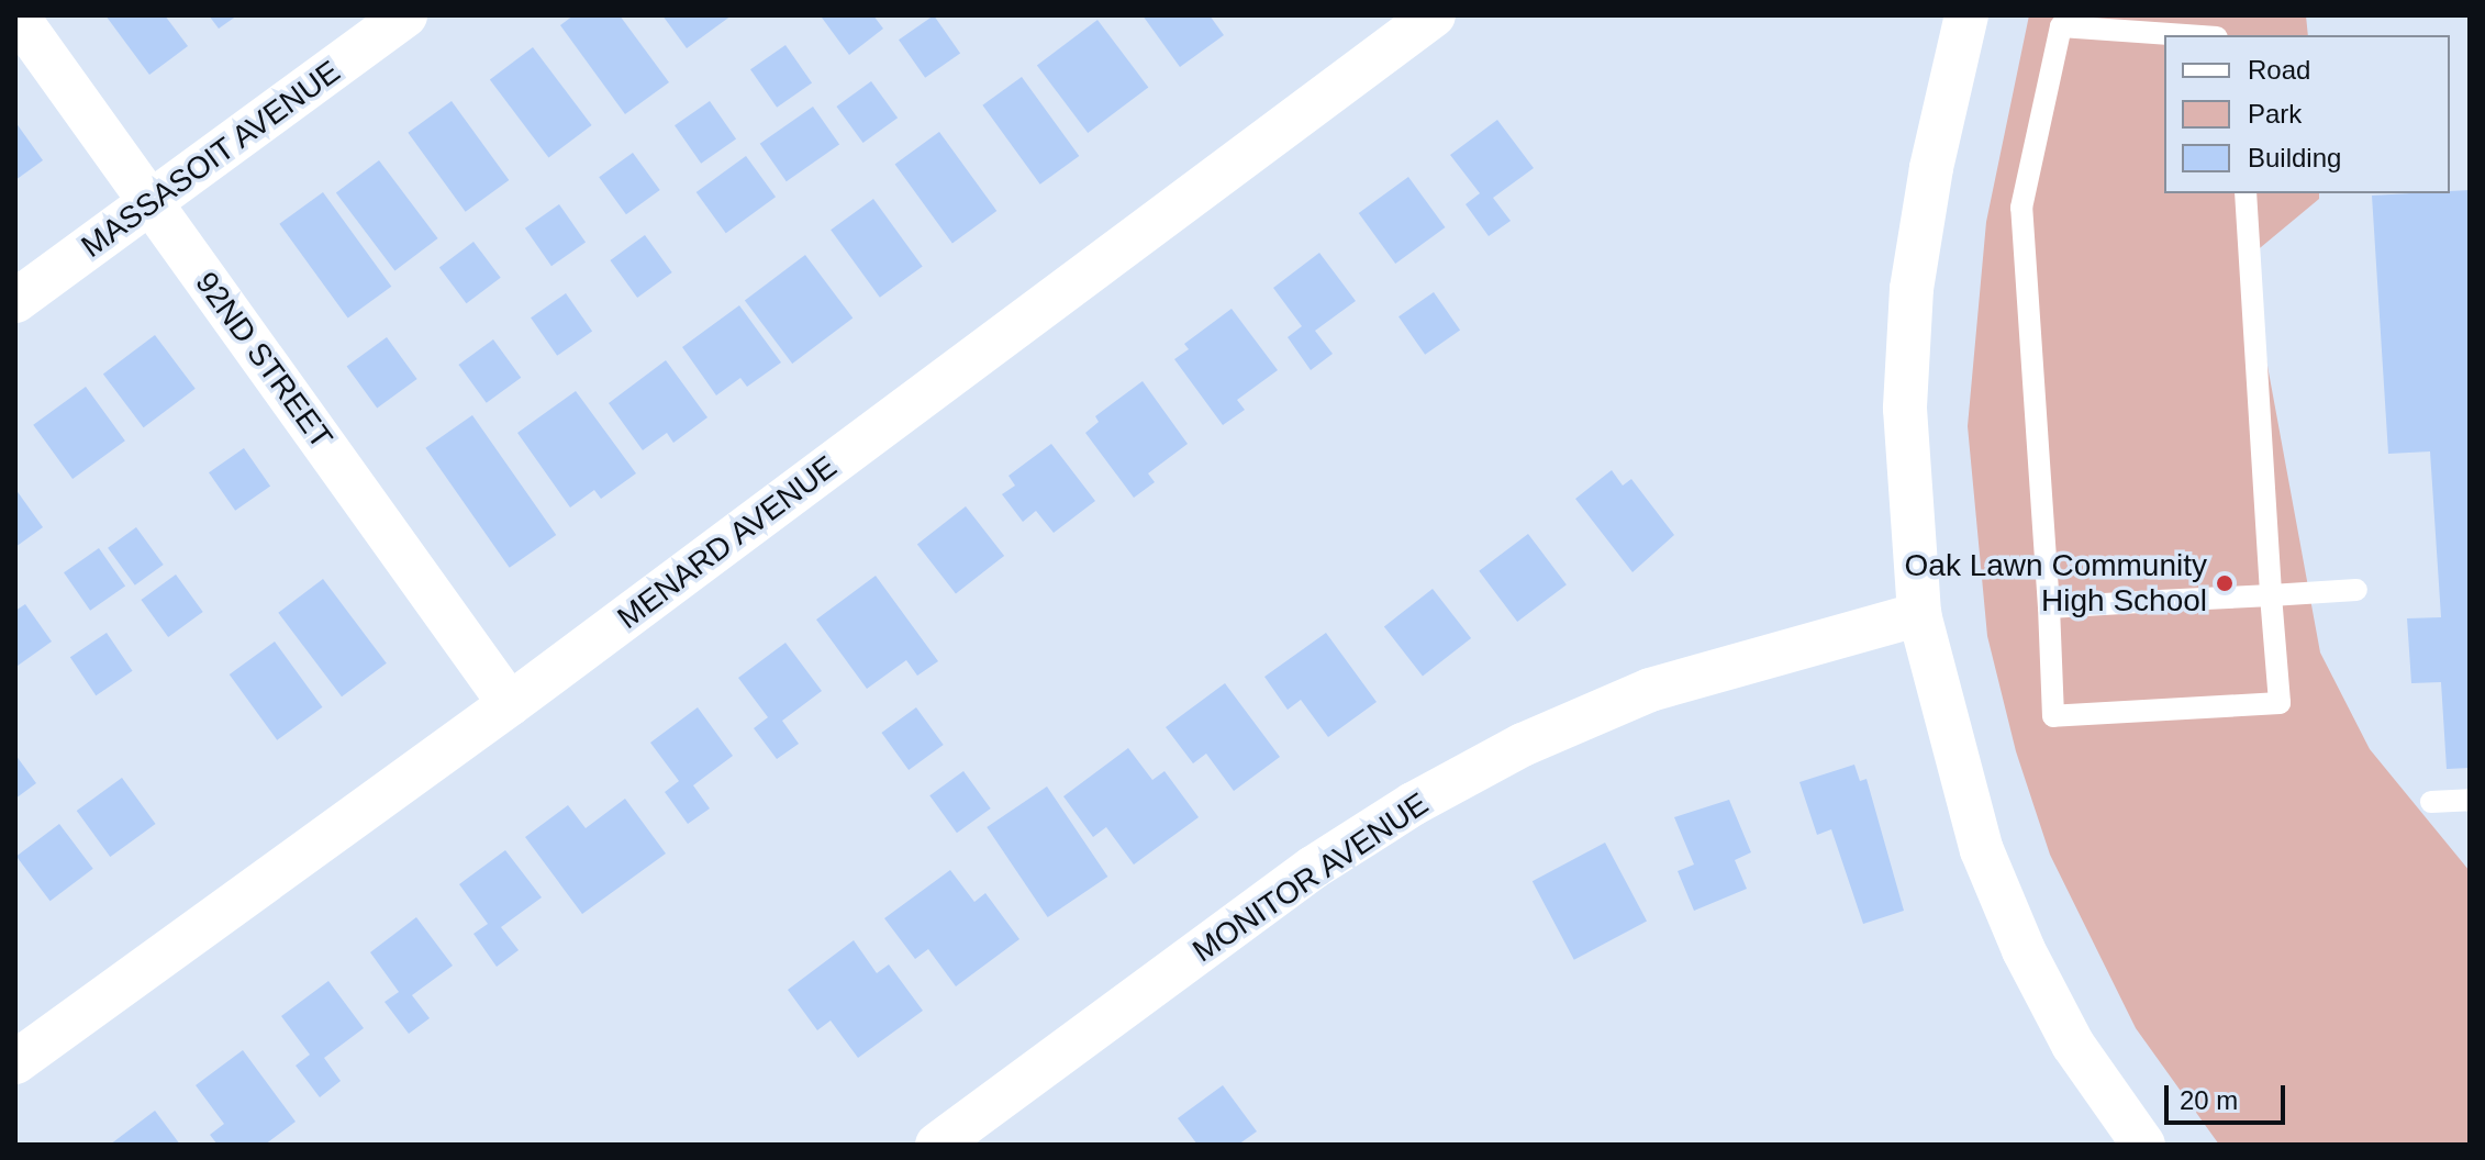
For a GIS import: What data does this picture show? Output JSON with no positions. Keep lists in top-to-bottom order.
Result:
{
  "streets": {
    "street": [
      "MASSASOIT AVENUE",
      "92ND STREET",
      "MENARD AVENUE",
      "MONITOR AVENUE"
    ]
  },
  "crossings": [
    ["MASSASOIT AVENUE", "92ND STREET"],
    ["92ND STREET", "MENARD AVENUE"]
  ],
  "places": ["Oak Lawn Community High School"],
  "legend": ["Road", "Park", "Building"],
  "scale_bar": "20 m"
}
